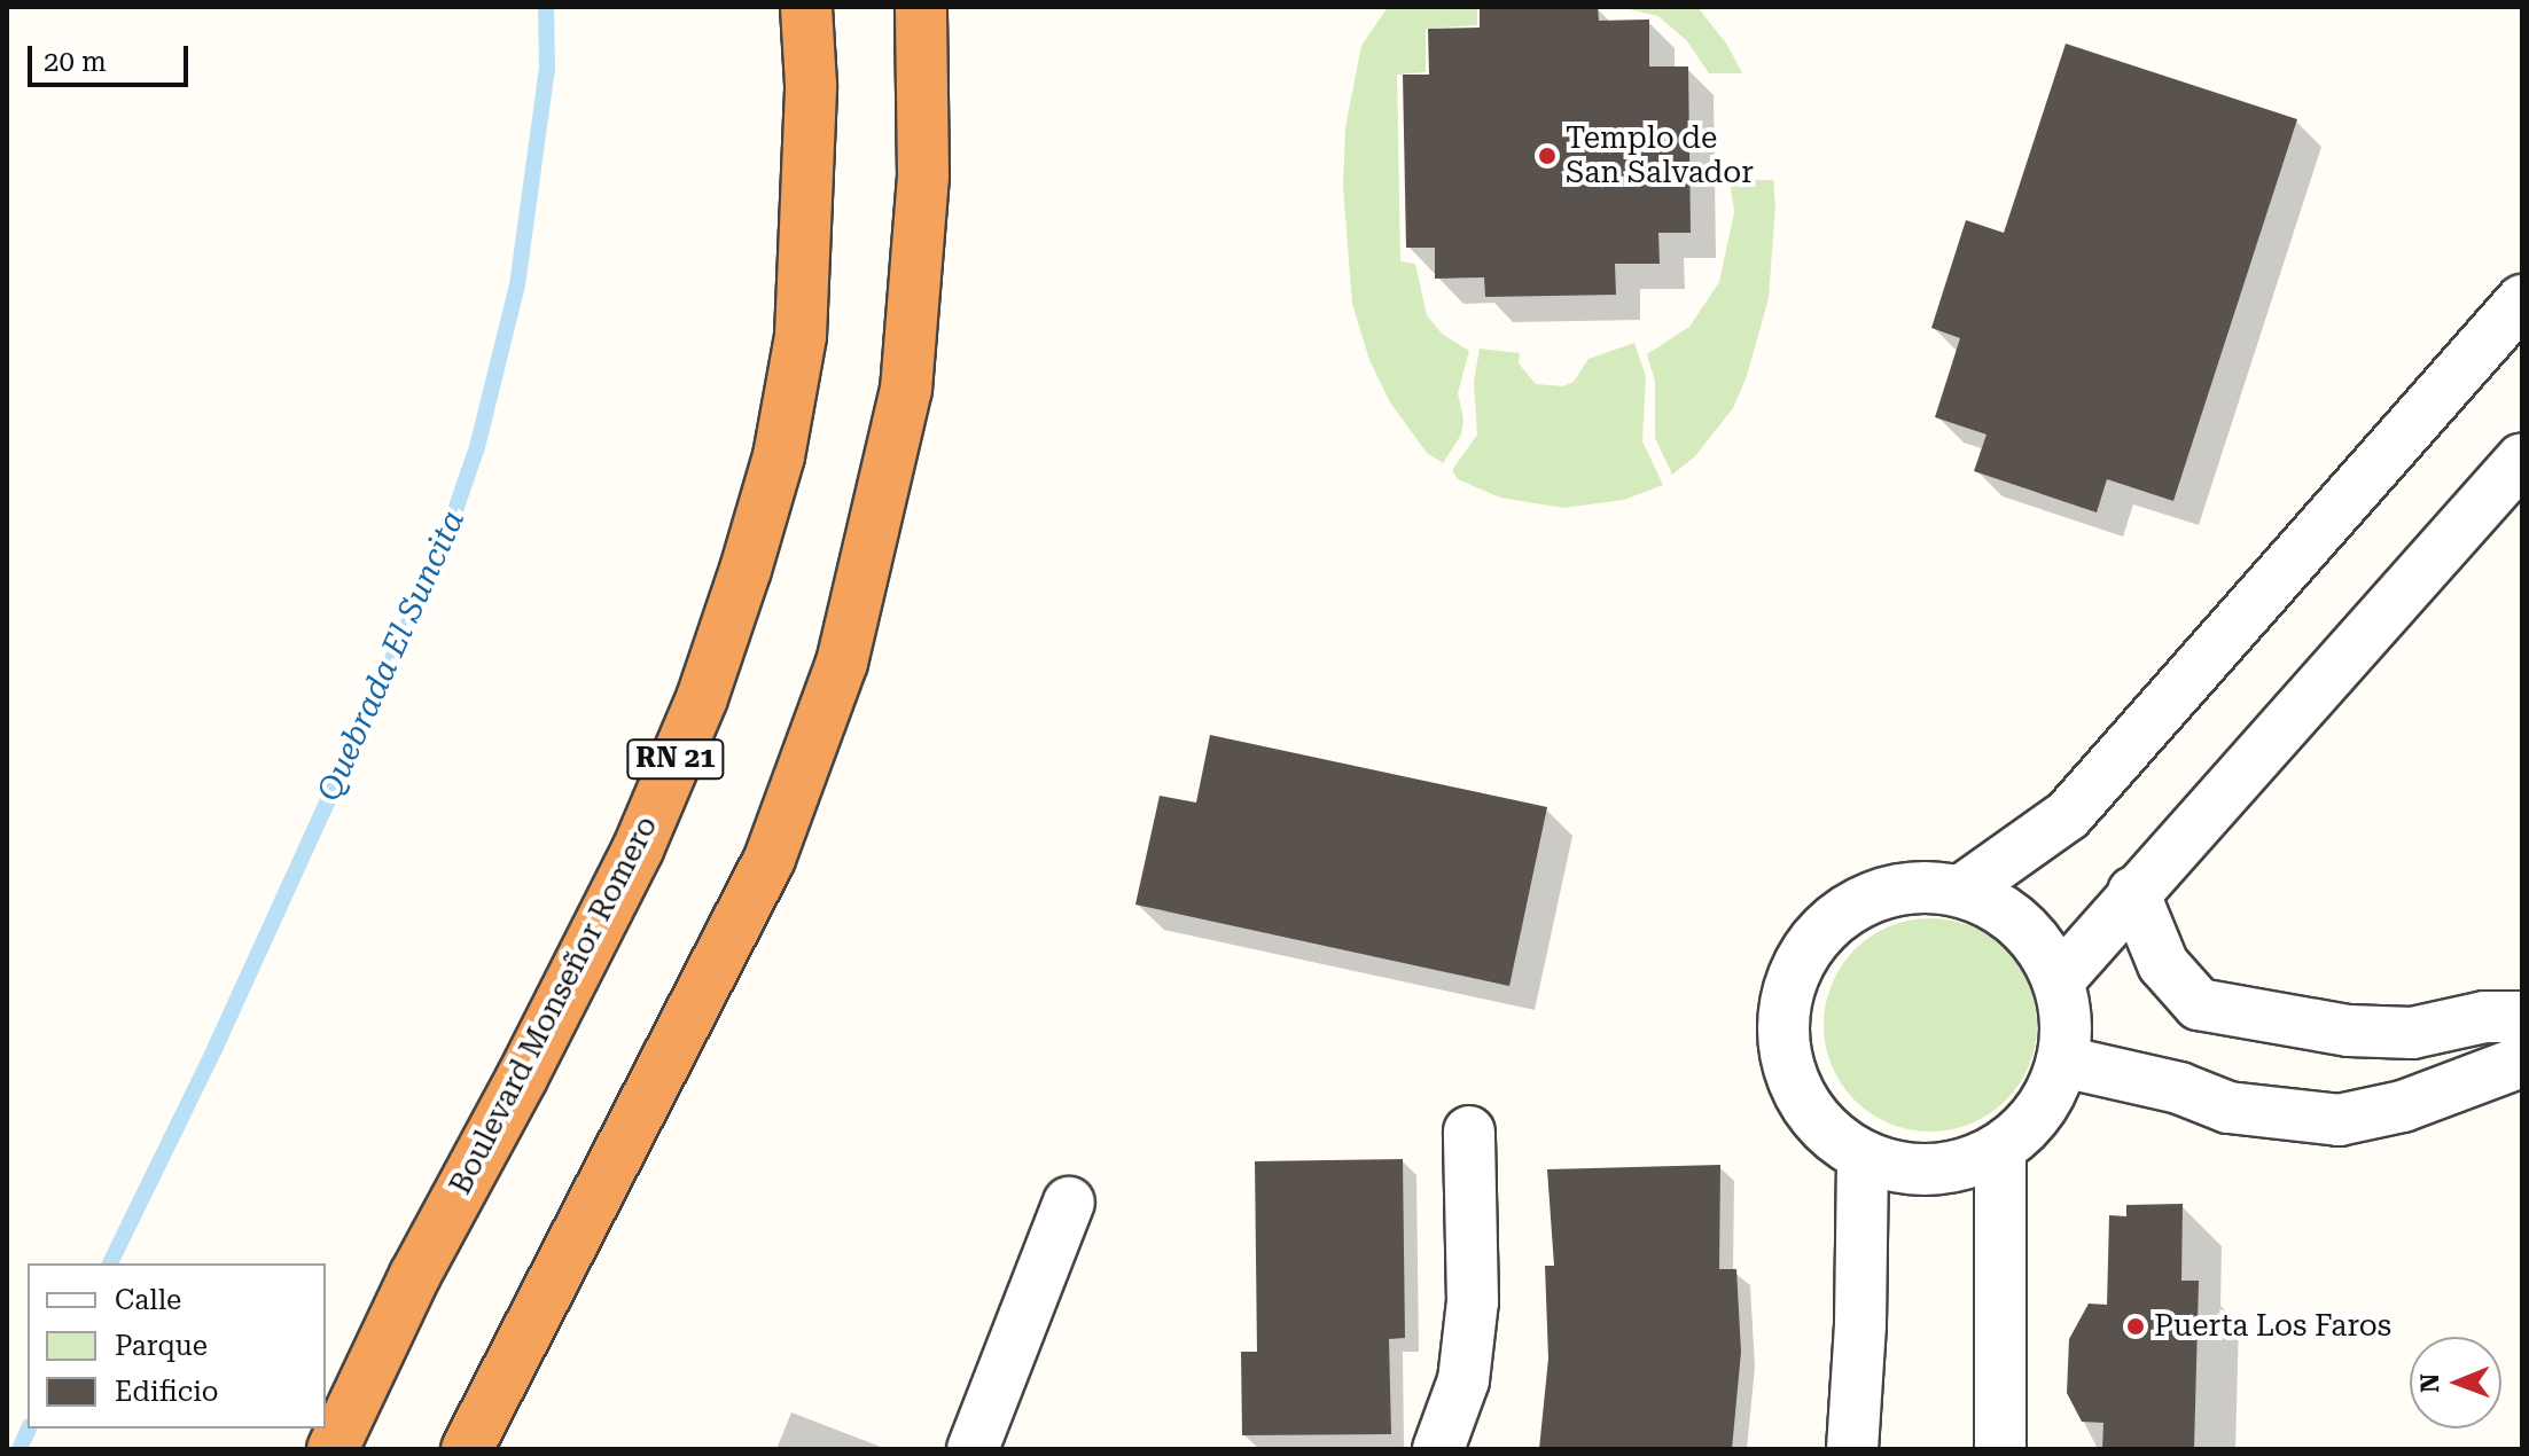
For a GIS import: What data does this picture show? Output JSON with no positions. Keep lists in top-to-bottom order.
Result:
{
  "streets": {
    "highway": ["RN 21", "Boulevard Monseñor Romero"]
  },
  "water": ["Quebrada El Suncita"],
  "places": ["Templo de San Salvador", "Puerta Los Faros"],
  "legend": ["Calle", "Parque", "Edificio"],
  "scale_bar": "20 m",
  "north": "left"
}
